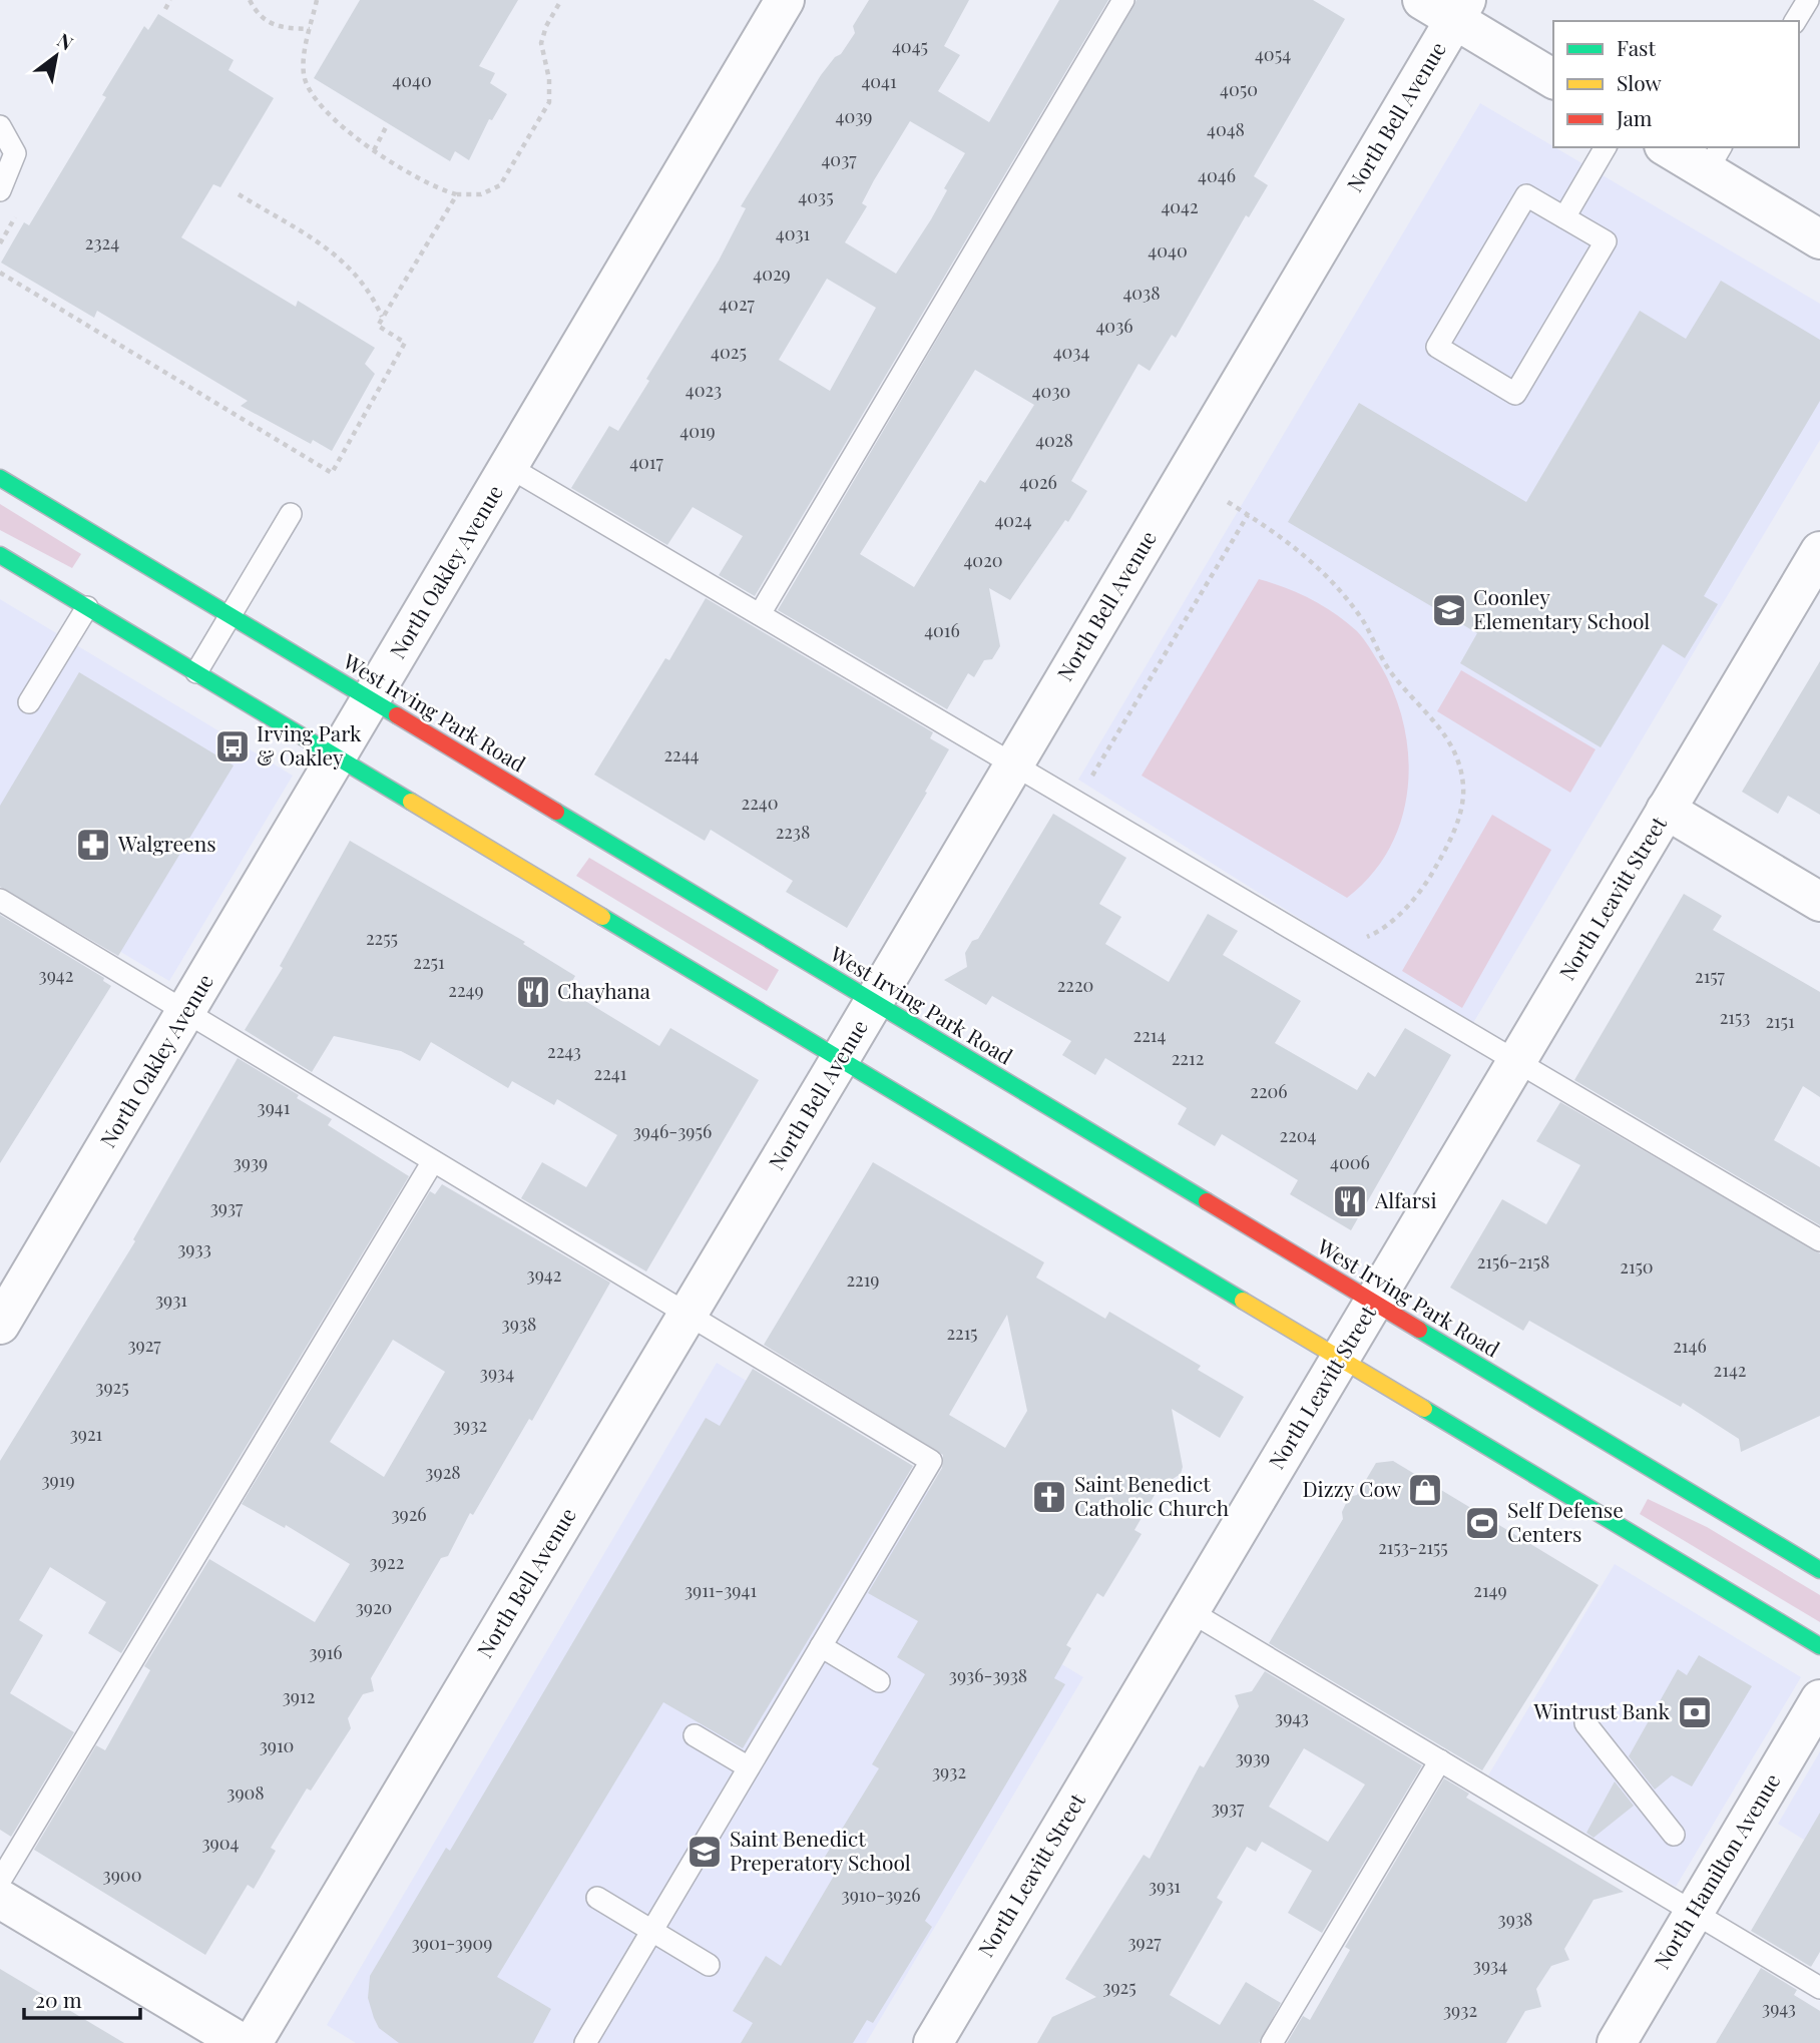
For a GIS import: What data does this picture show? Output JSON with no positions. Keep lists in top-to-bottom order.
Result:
{
  "streets": {
    "main road": ["West Irving Park Road"],
    "street": [
      "North Bell Avenue",
      "North Oakley Avenue",
      "North Leavitt Street",
      "North Hamilton Avenue"
    ]
  },
  "crossings": [
    ["North Bell Avenue", "West Irving Park Road"],
    ["North Oakley Avenue", "West Irving Park Road"],
    ["West Irving Park Road", "North Leavitt Street"]
  ],
  "places": {
    "school or university": ["Coonley Elementary School", "Saint Benedict Preperatory School"],
    "bus stop": ["Irving Park & Oakley"],
    "pharmacy": ["Walgreens"],
    "restaurant": ["Chayhana", "Alfarsi"],
    "shop": ["Dizzy Cow"],
    "church": ["Saint Benedict Catholic Church"],
    "sports": ["Self Defense Centers"],
    "bank": ["Wintrust Bank"]
  },
  "house_numbers": [
    "4045",
    "4054",
    "4040",
    "4041",
    "4050",
    "4039",
    "4048",
    "4037",
    "4046",
    "4035",
    "4042",
    "4031",
    "2324",
    "4040",
    "4029",
    "4038",
    "4027",
    "4036",
    "4025",
    "4034",
    "4023",
    "4030",
    "4019",
    "4028",
    "4017",
    "4026",
    "4024",
    "4020",
    "4016",
    "2244",
    "2240",
    "2238",
    "2255",
    "2251",
    "3942",
    "2157",
    "2220",
    "2249",
    "2153",
    "2151",
    "2214",
    "2243",
    "2212",
    "2241",
    "2206",
    "3941",
    "3946-3956",
    "2204",
    "3939",
    "4006",
    "3937",
    "3933",
    "2156-2158",
    "2150",
    "3942",
    "2219",
    "3931",
    "3938",
    "2215",
    "3927",
    "2146",
    "2142",
    "3934",
    "3925",
    "3932",
    "3921",
    "3928",
    "3919",
    "3926",
    "2153-2155",
    "3922",
    "3911-3941",
    "2149",
    "3920",
    "3916",
    "3936-3938",
    "3912",
    "3943",
    "3910",
    "3939",
    "3932",
    "3908",
    "3937",
    "3904",
    "3900",
    "3931",
    "3910-3926",
    "3938",
    "3927",
    "3901-3909",
    "3934",
    "3925",
    "3943",
    "3932"
  ],
  "legend": ["Fast", "Slow", "Jam"],
  "scale_bar": "20 m",
  "north": "top right"
}
